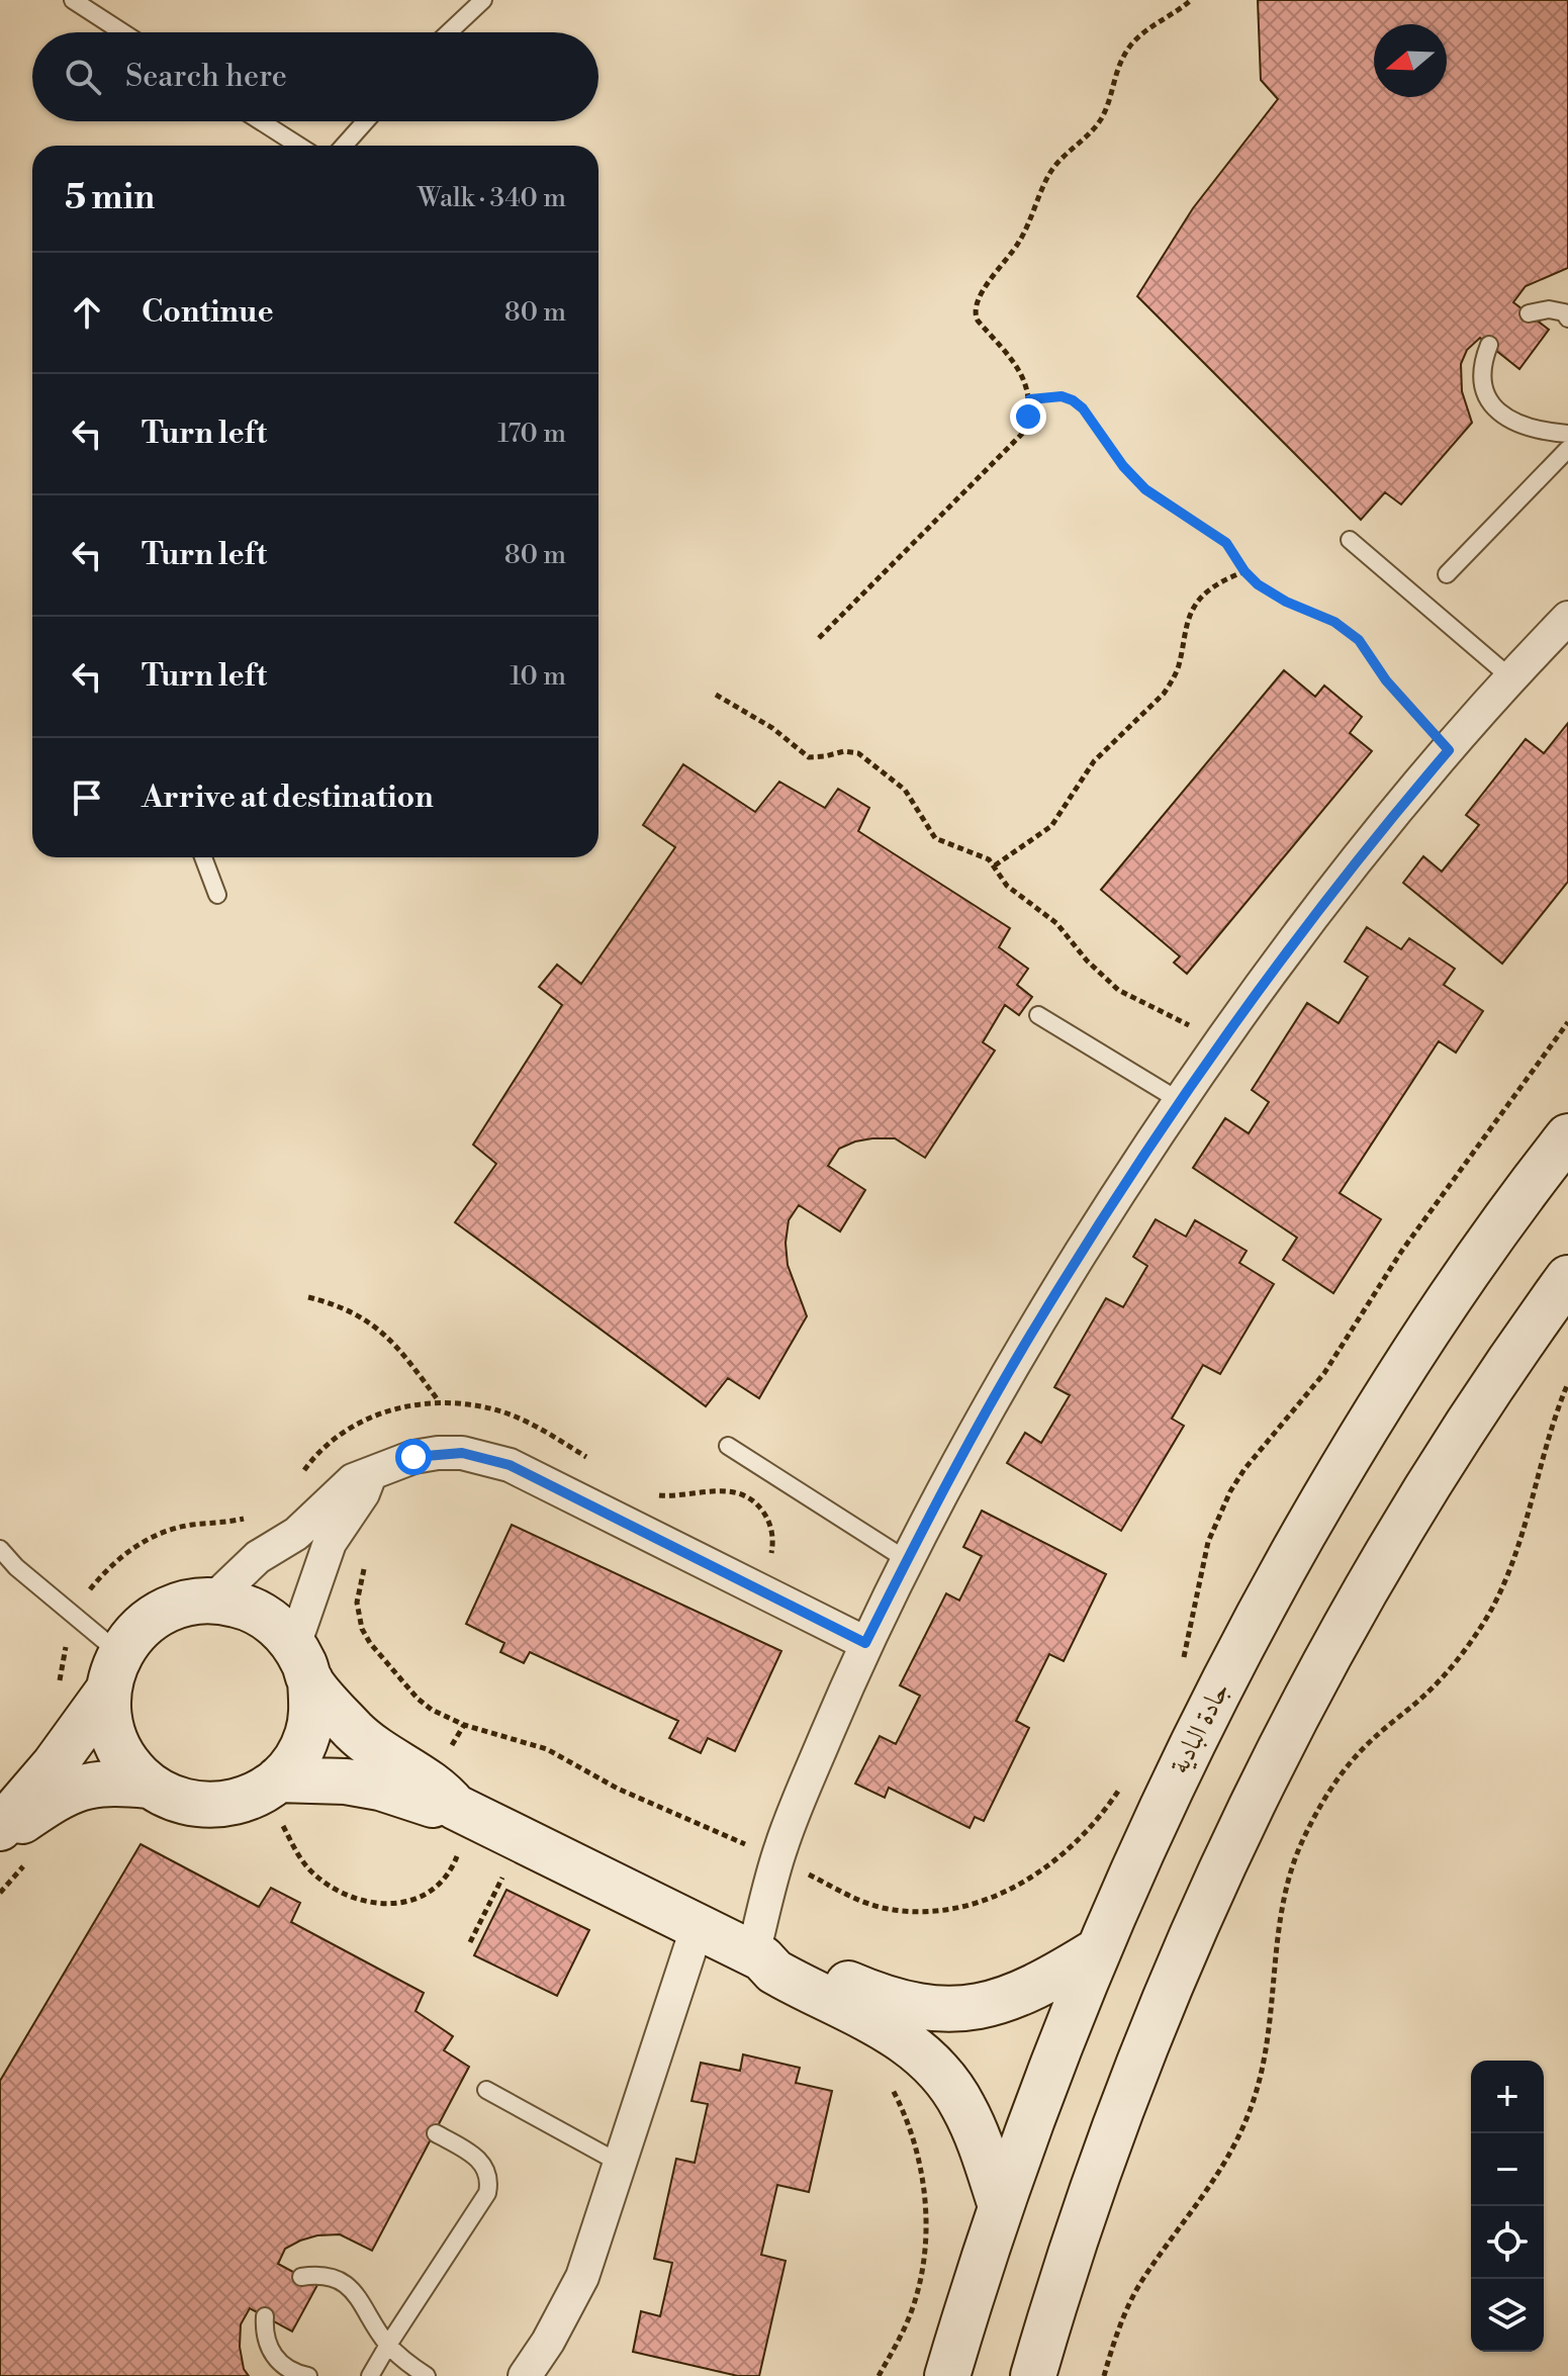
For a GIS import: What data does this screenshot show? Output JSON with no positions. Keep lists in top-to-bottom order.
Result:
{
  "streets": {
    "street": ["جادة البادية"]
  },
  "north": "left",
  "page": {
    "search": "Search here",
    "heading": ["5 min", "Walk · 340 m"],
    "list": [
      ["Continue", "80 m"],
      ["Turn left", "170 m"],
      ["Turn left", "80 m"],
      ["Turn left", "10 m"],
      "Arrive at destination"
    ],
    "map_buttons": ["+", "−"]
  }
}
